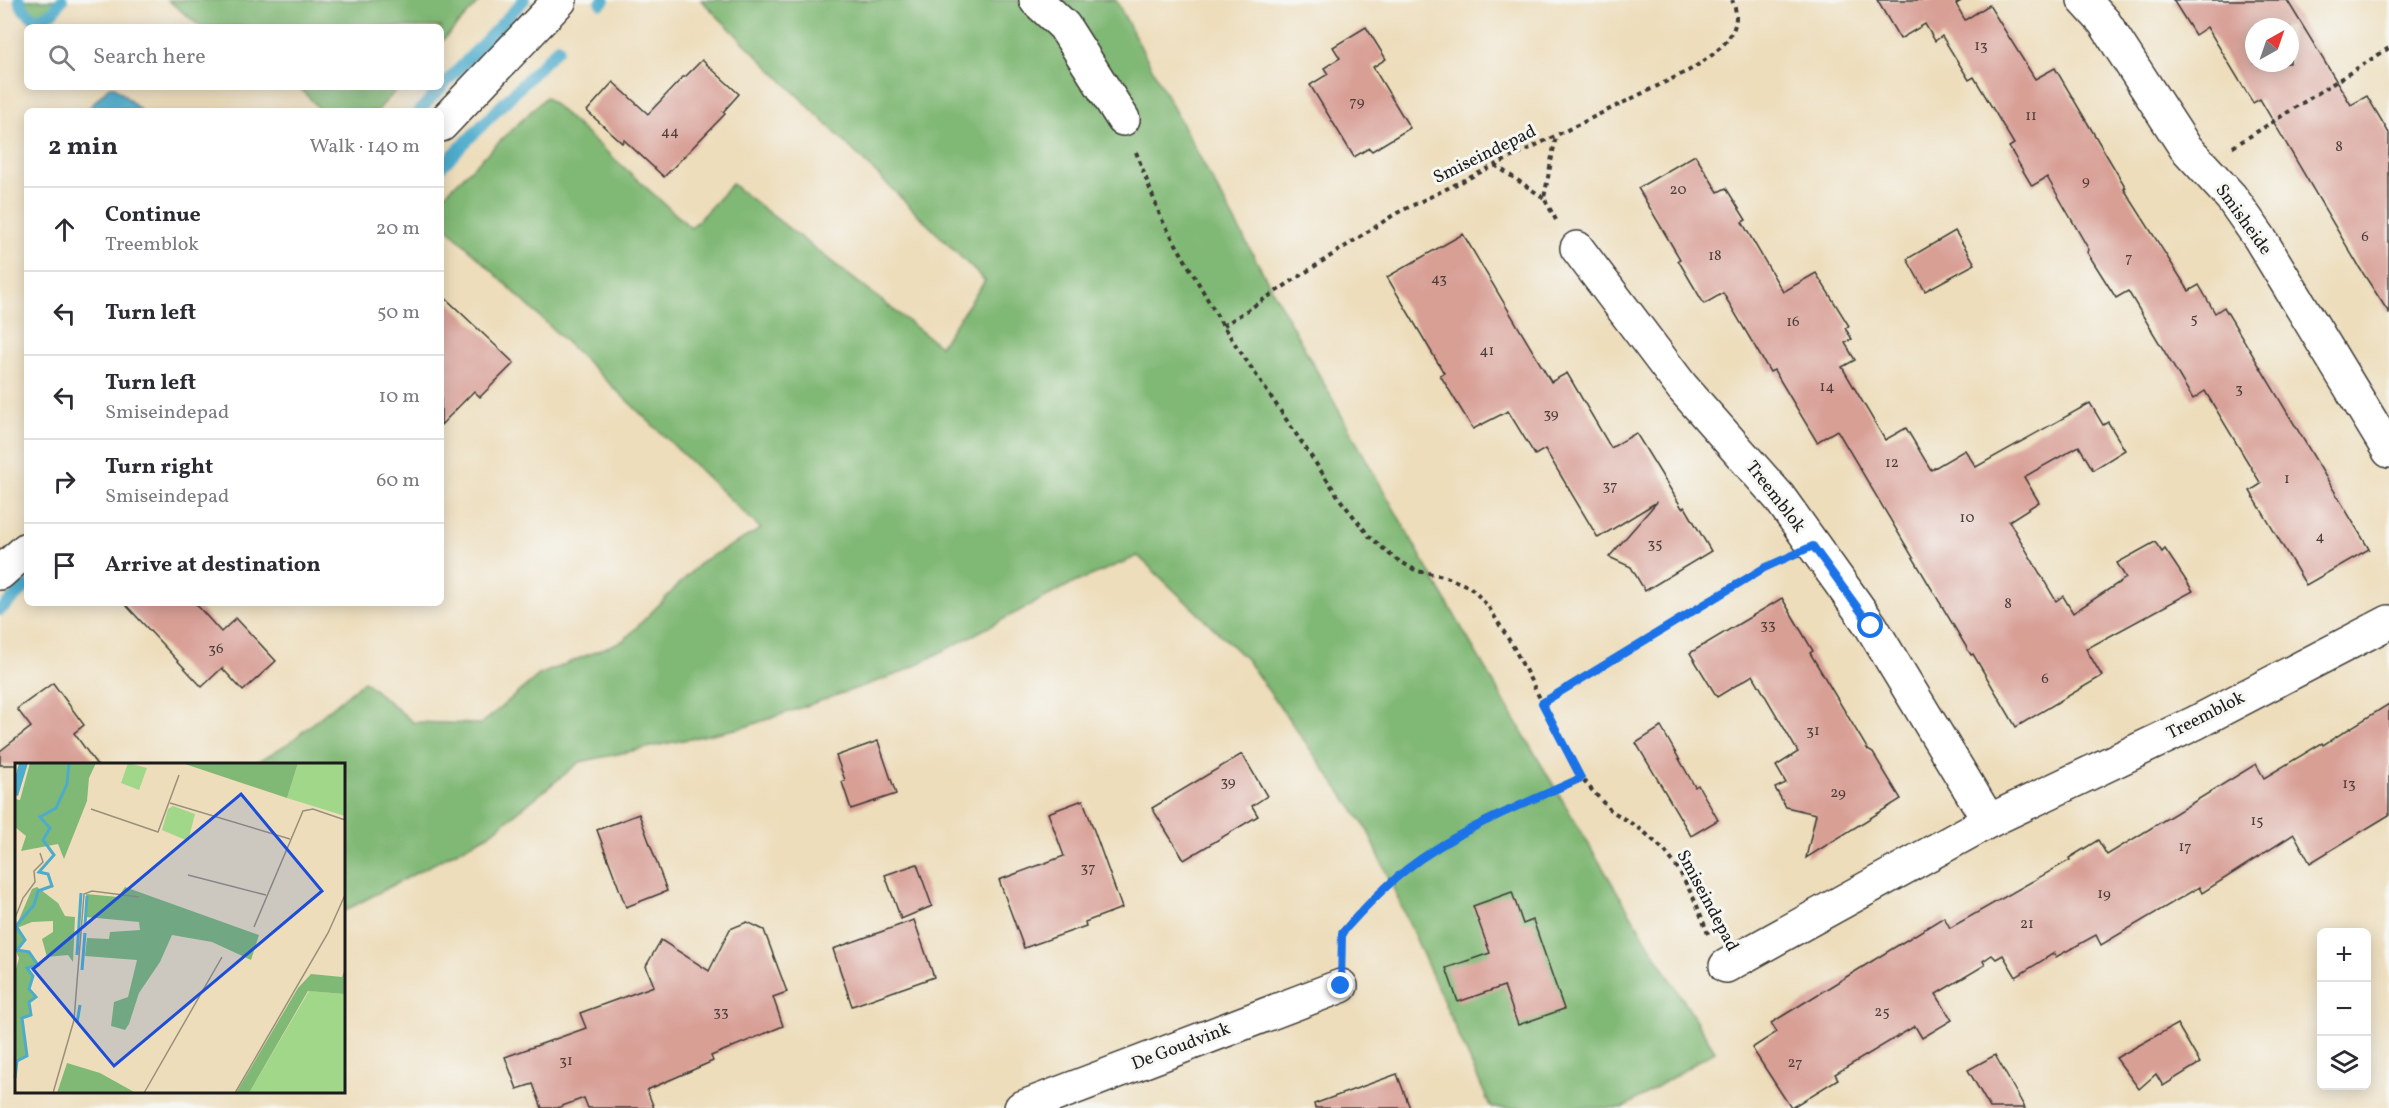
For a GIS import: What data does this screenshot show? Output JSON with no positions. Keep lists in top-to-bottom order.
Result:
{
  "streets": {
    "street": ["Smisheide", "Treemblok", "De Goudvink"],
    "path": ["Smiseindepad"]
  },
  "crossings": [
    ["Smiseindepad", "Treemblok"]
  ],
  "house_numbers": [
    "13",
    "79",
    "11",
    "44",
    "8",
    "9",
    "20",
    "6",
    "18",
    "7",
    "43",
    "5",
    "16",
    "41",
    "14",
    "3",
    "39",
    "12",
    "1",
    "37",
    "10",
    "4",
    "35",
    "8",
    "33",
    "36",
    "6",
    "31",
    "39",
    "13",
    "29",
    "15",
    "17",
    "37",
    "19",
    "21",
    "33",
    "25",
    "31",
    "27"
  ],
  "north": "top right",
  "page": {
    "search": "Search here",
    "heading": ["2 min", "Walk · 140 m"],
    "list": [
      ["Continue", "Treemblok", "20 m"],
      ["Turn left", "50 m"],
      ["Turn left", "Smiseindepad", "10 m"],
      ["Turn right", "Smiseindepad", "60 m"],
      "Arrive at destination"
    ],
    "map_buttons": ["+", "−"]
  }
}
